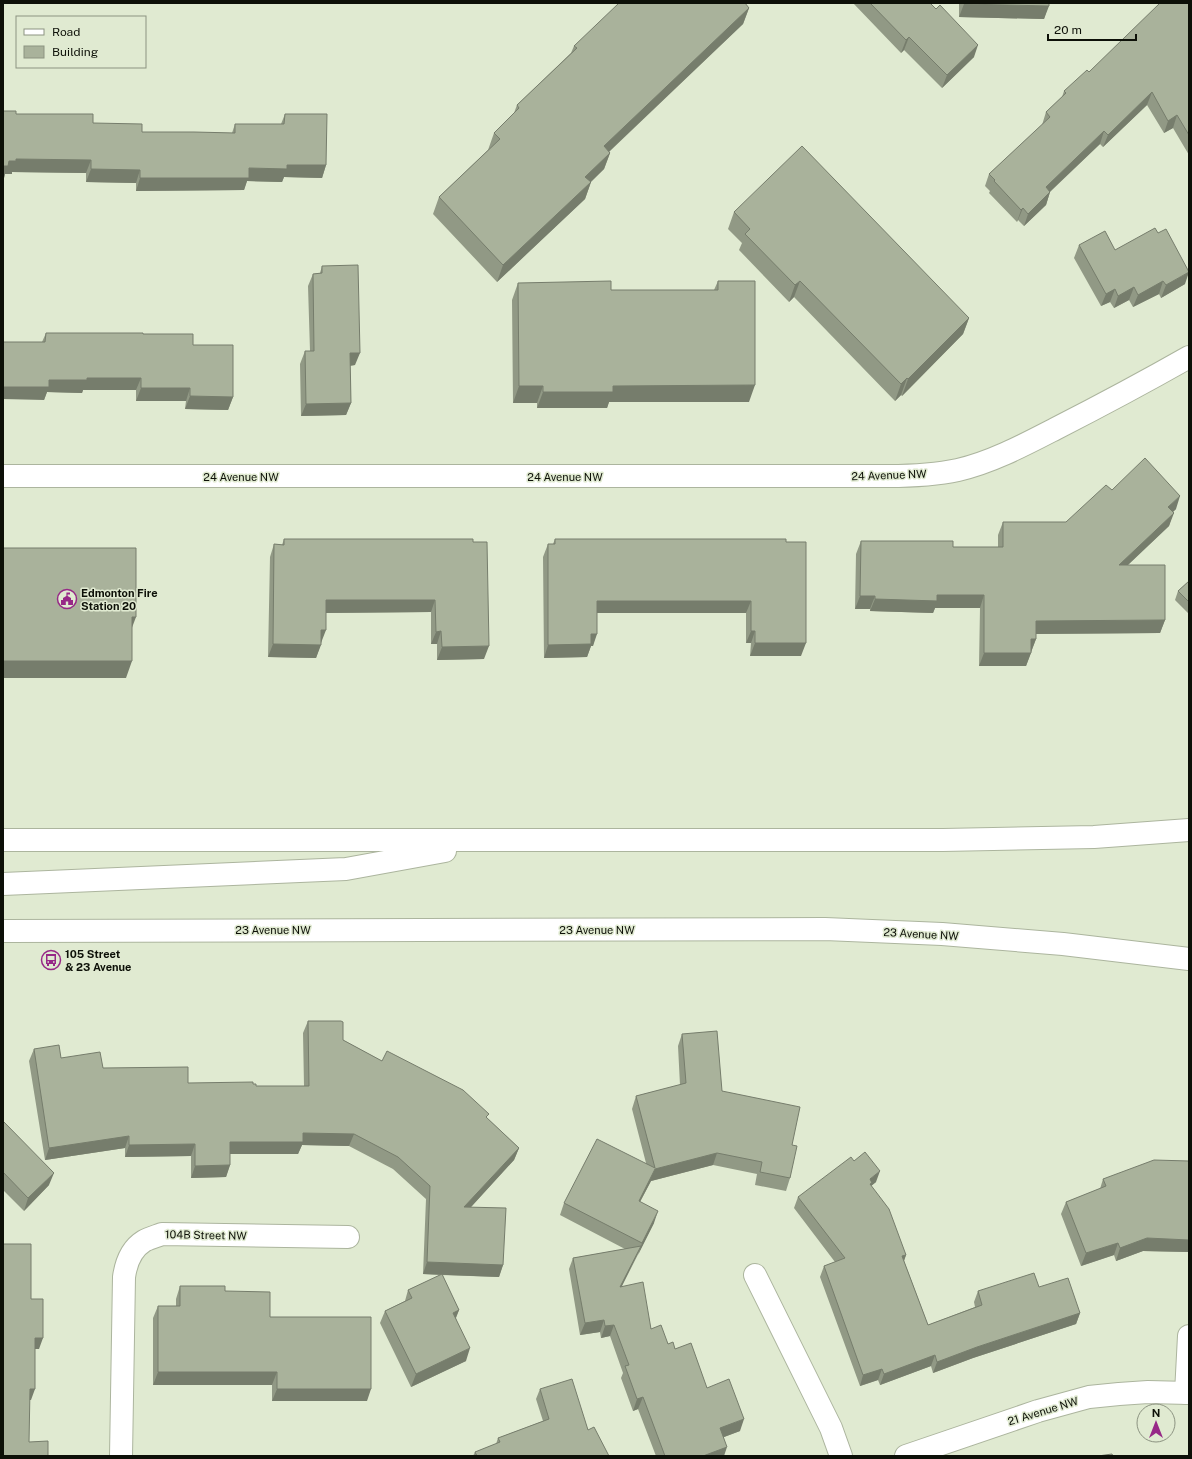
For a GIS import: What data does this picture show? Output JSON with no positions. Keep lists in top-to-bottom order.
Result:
{
  "streets": {
    "main road": [
      "24 Avenue NW",
      "23 Avenue NW",
      "104B Street NW",
      "21 Avenue NW"
    ]
  },
  "places": {
    "public building": ["Edmonton Fire Station 20"],
    "bus stop": ["105 Street & 23 Avenue"]
  },
  "legend": ["Road", "Building"],
  "scale_bar": "20 m",
  "north": "top"
}
